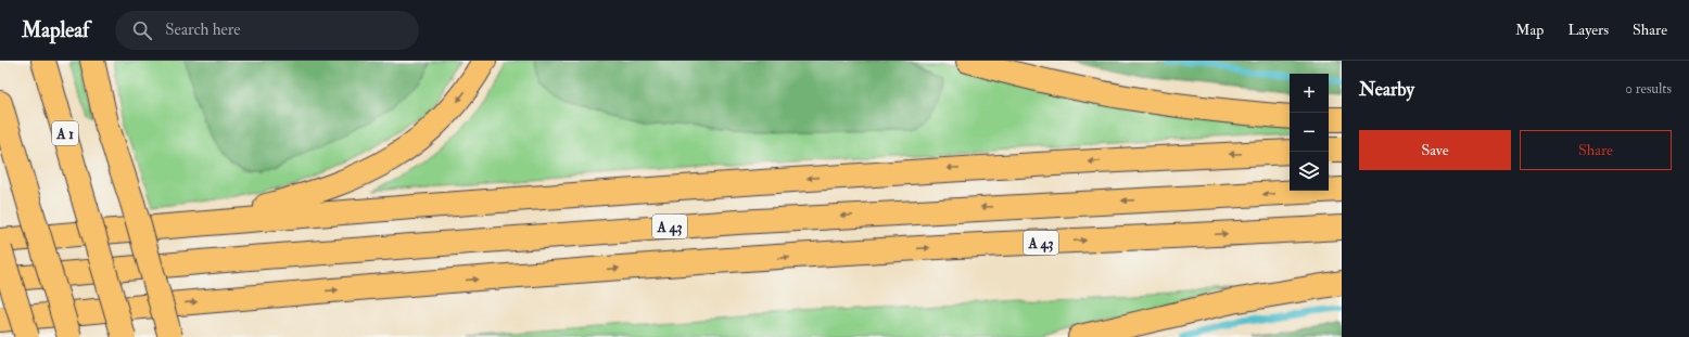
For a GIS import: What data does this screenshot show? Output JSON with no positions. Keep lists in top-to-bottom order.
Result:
{
  "streets": {
    "highway": ["A 1", "A 43"]
  },
  "page": {
    "header": "Mapleaf",
    "search": "Search here",
    "nav": ["Map", "Layers", "Share"],
    "heading": ["Nearby", "0 results"],
    "map_buttons": ["+", "−"],
    "buttons": ["Save", "Share"]
  }
}
